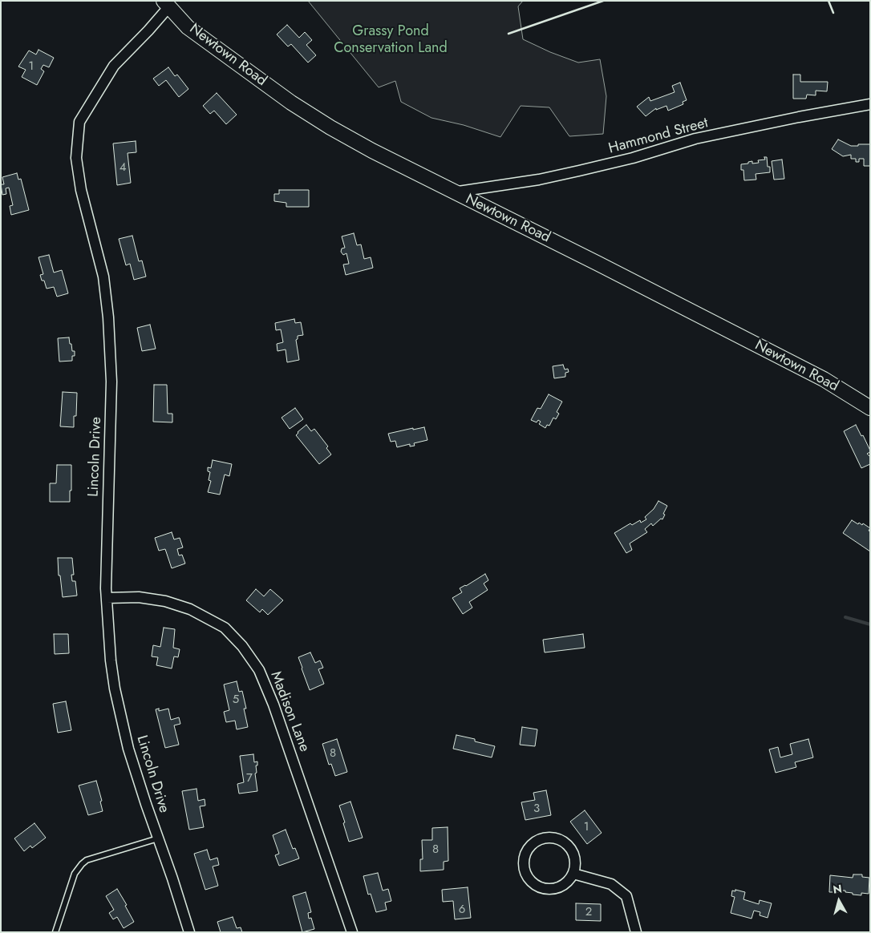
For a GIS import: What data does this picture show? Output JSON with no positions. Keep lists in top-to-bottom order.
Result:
{
  "streets": {
    "street": [
      "Newtown Road",
      "Hammond Street",
      "Lincoln Drive",
      "Madison Lane"
    ]
  },
  "crossings": [
    ["Newtown Road", "Hammond Street"],
    ["Newtown Road", "Lincoln Drive"],
    ["Lincoln Drive", "Madison Lane"]
  ],
  "parks": ["Grassy Pond Conservation Land"],
  "house_numbers": [
    "1",
    "4",
    "5",
    "8",
    "7",
    "3",
    "1",
    "8",
    "6",
    "2"
  ],
  "north": "top"
}
